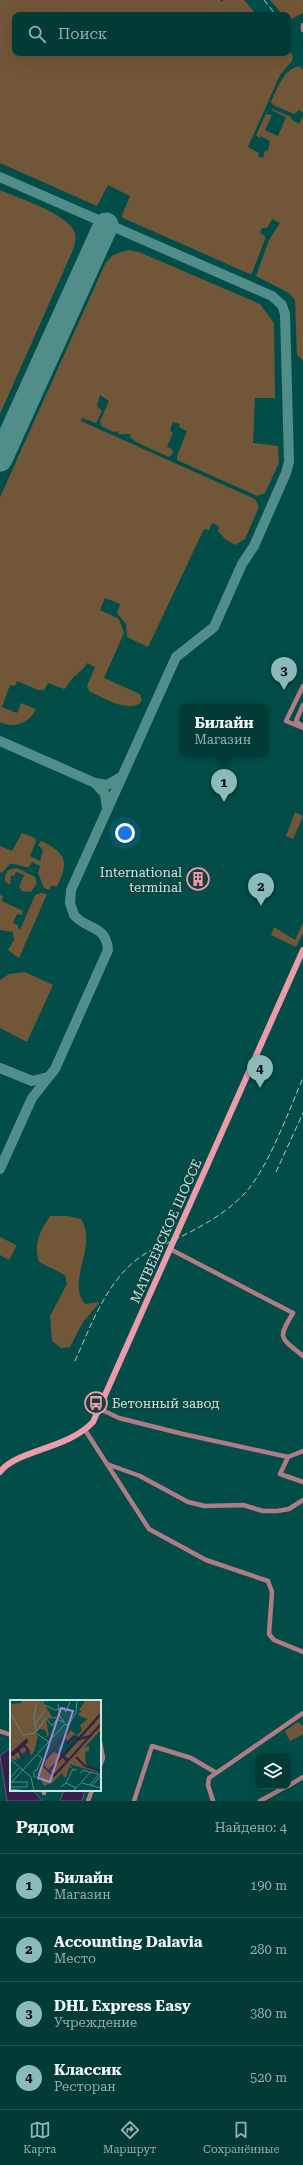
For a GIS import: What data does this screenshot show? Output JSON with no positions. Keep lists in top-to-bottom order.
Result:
{
  "streets": {
    "main road": ["МАТВЕЕВСКОЕ ШОССЕ"]
  },
  "places": {
    "building": ["International terminal"],
    "bus stop": ["Бетонный завод"]
  },
  "page": {
    "search": "Поиск",
    "pins": [
      "3",
      "1",
      "2",
      "4"
    ],
    "popup": ["Билайн", "Магазин"],
    "heading": ["Рядом", "Найдено: 4"],
    "list": [
      {
        "mark": "1",
        "name": "Билайн",
        "note": "Магазин",
        "value": "190 m"
      },
      {
        "mark": "2",
        "name": "Accounting Dalavia",
        "note": "Место",
        "value": "280 m"
      },
      {
        "mark": "3",
        "name": "DHL Express Easy",
        "note": "Учреждение",
        "value": "380 m"
      },
      {
        "mark": "4",
        "name": "Классик",
        "note": "Ресторан",
        "value": "520 m"
      }
    ],
    "nav": ["Карта", "Маршрут", "Сохранённые"]
  }
}
